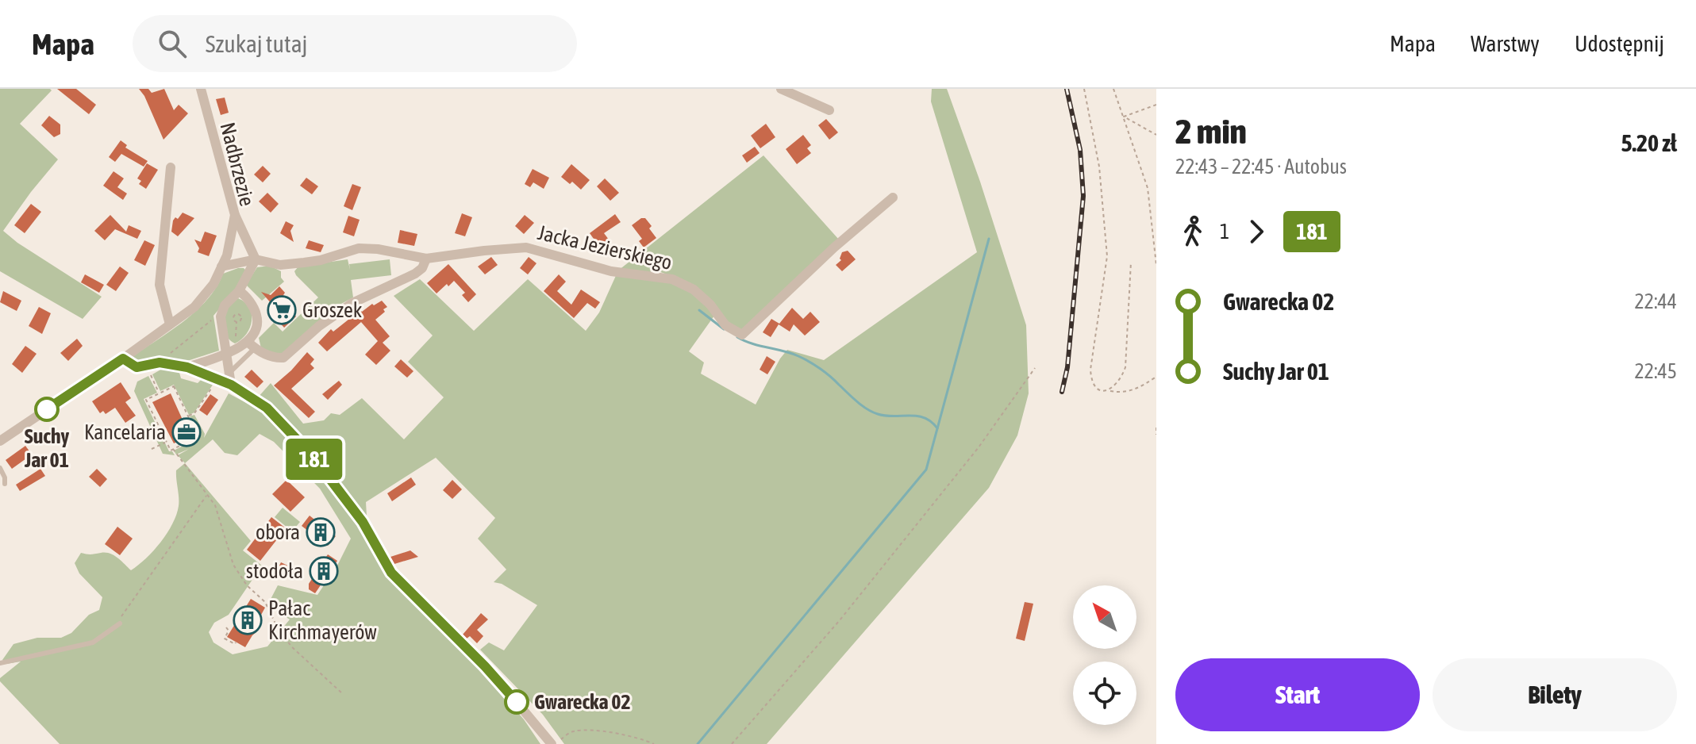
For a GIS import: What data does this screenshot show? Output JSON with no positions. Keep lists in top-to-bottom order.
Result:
{
  "streets": {
    "street": ["Nadbrzezie", "Jacka Jezierskiego"]
  },
  "places": {
    "supermarket": ["Groszek"],
    "other": ["Suchy Jar 01", "Gwarecka 02"],
    "office": ["Kancelaria"],
    "building": ["obora", "stodoła", "Pałac Kirchmayerów"]
  },
  "lines": ["bus line 181"],
  "north": "top left",
  "page": {
    "header": "Mapa",
    "search": "Szukaj tutaj",
    "nav": ["Mapa", "Warstwy", "Udostępnij"],
    "on_map": "181",
    "heading": ["2 min", "22:43 – 22:45 · Autobus", "5.20 zł"],
    "legs": ["1", "181"],
    "list": [
      {
        "name": "Gwarecka 02",
        "value": "22:44"
      },
      {
        "name": "Suchy Jar 01",
        "value": "22:45"
      }
    ],
    "buttons": ["Start", "Bilety"]
  }
}
